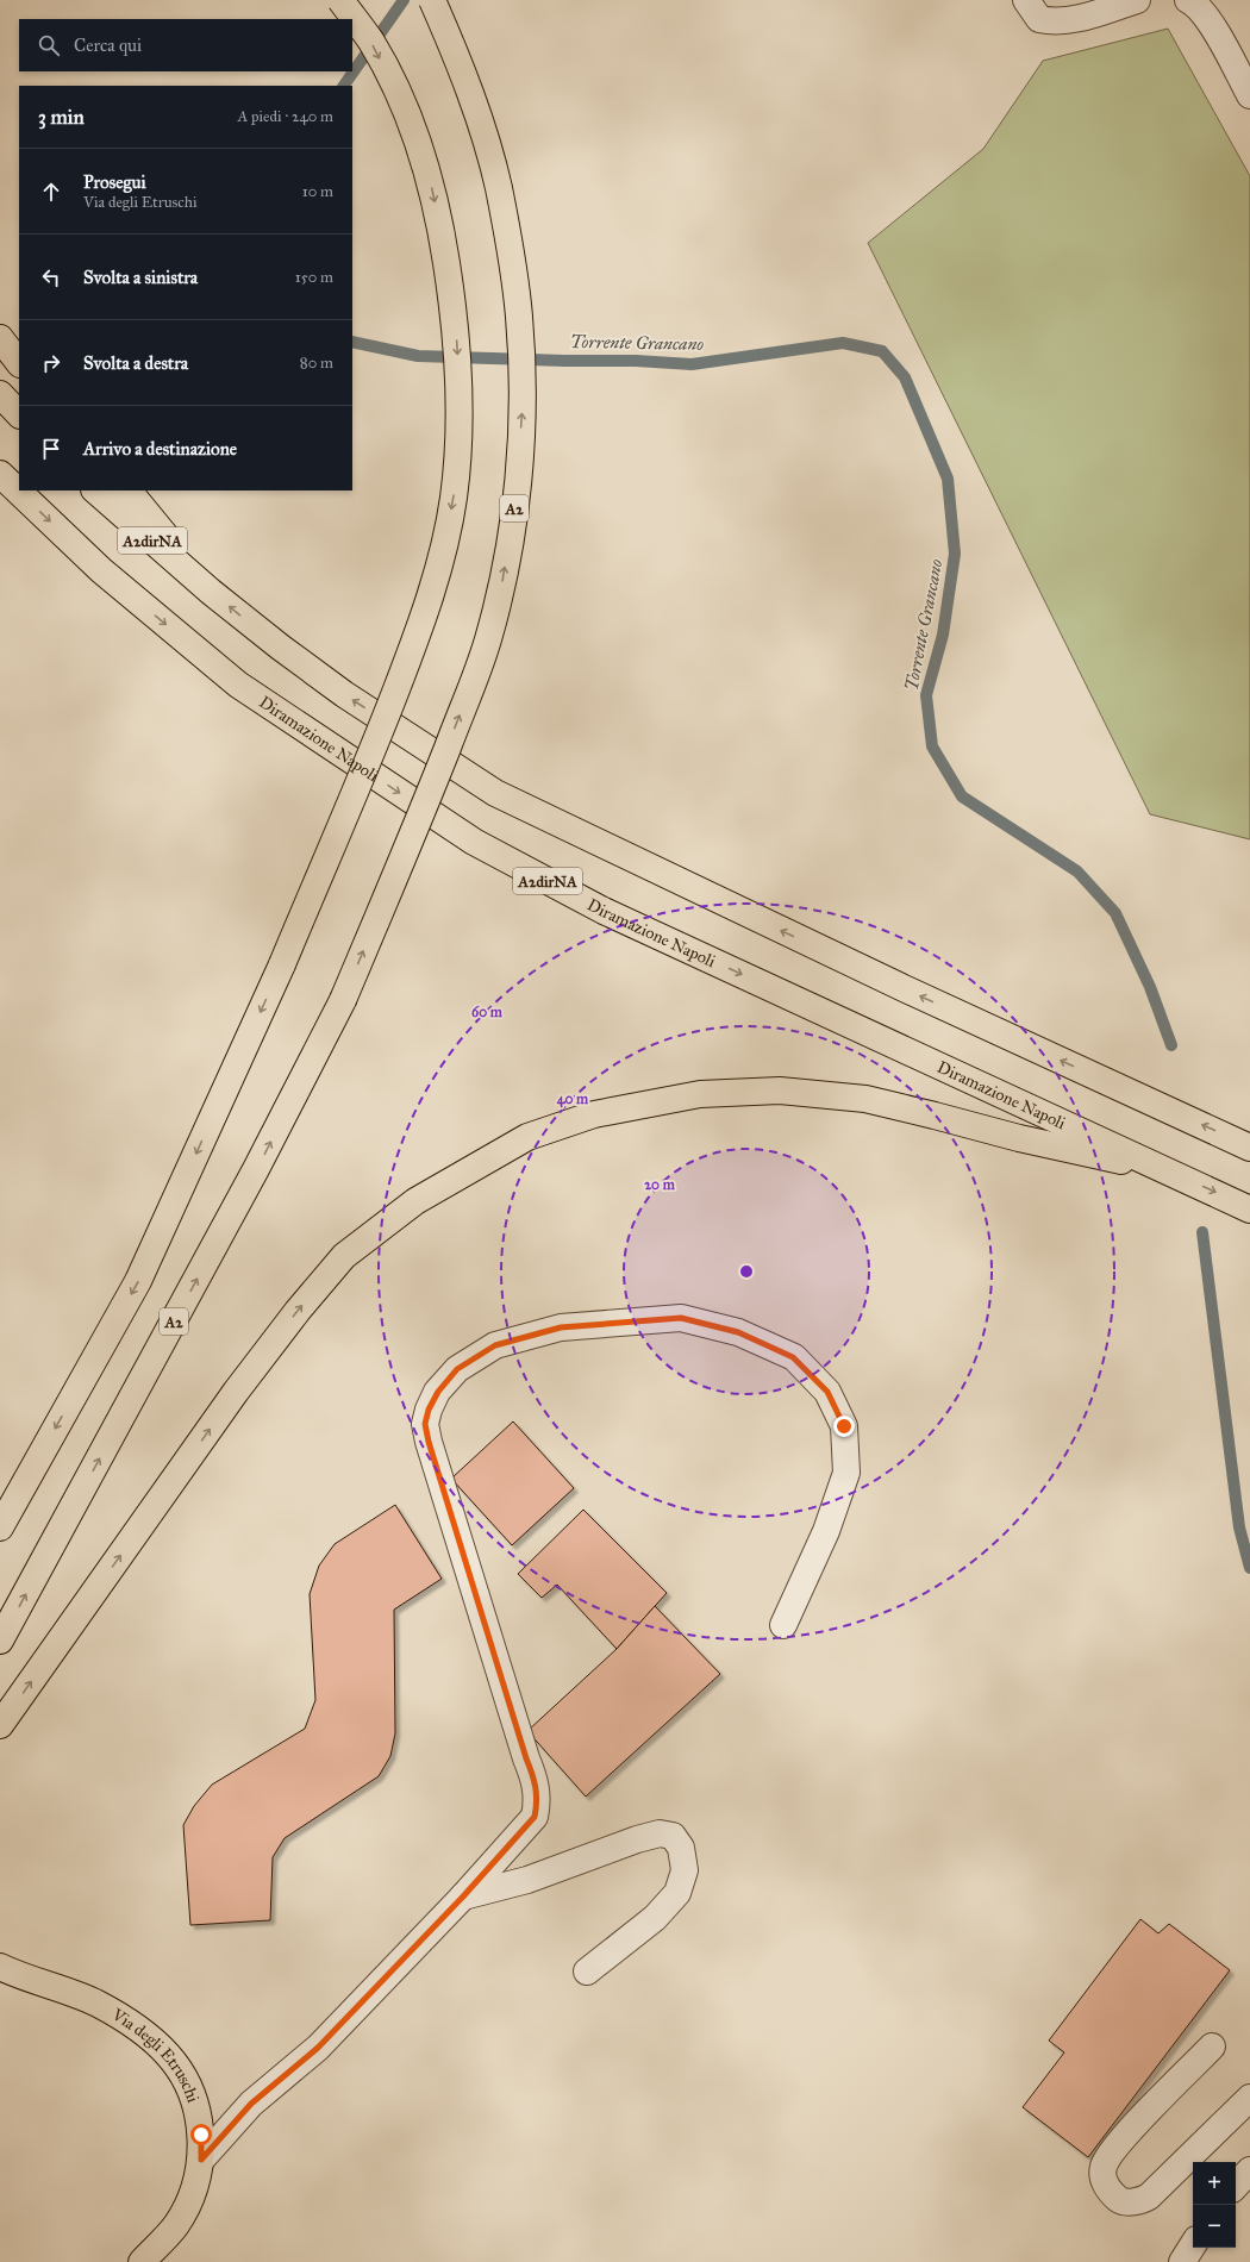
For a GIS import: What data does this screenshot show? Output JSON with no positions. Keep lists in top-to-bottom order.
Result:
{
  "streets": {
    "main road": [
      "A2",
      "A2dirNA",
      "Diramazione Napoli",
      "Via degli Etruschi"
    ]
  },
  "water": ["Torrente Grancano"],
  "page": {
    "search": "Cerca qui",
    "heading": ["3 min", "A piedi · 240 m"],
    "list": [
      ["Prosegui", "Via degli Etruschi", "10 m"],
      ["Svolta a sinistra", "150 m"],
      ["Svolta a destra", "80 m"],
      "Arrivo a destinazione"
    ],
    "map_buttons": ["+", "−"]
  },
  "rings": ["60 m", "40 m", "20 m"]
}
